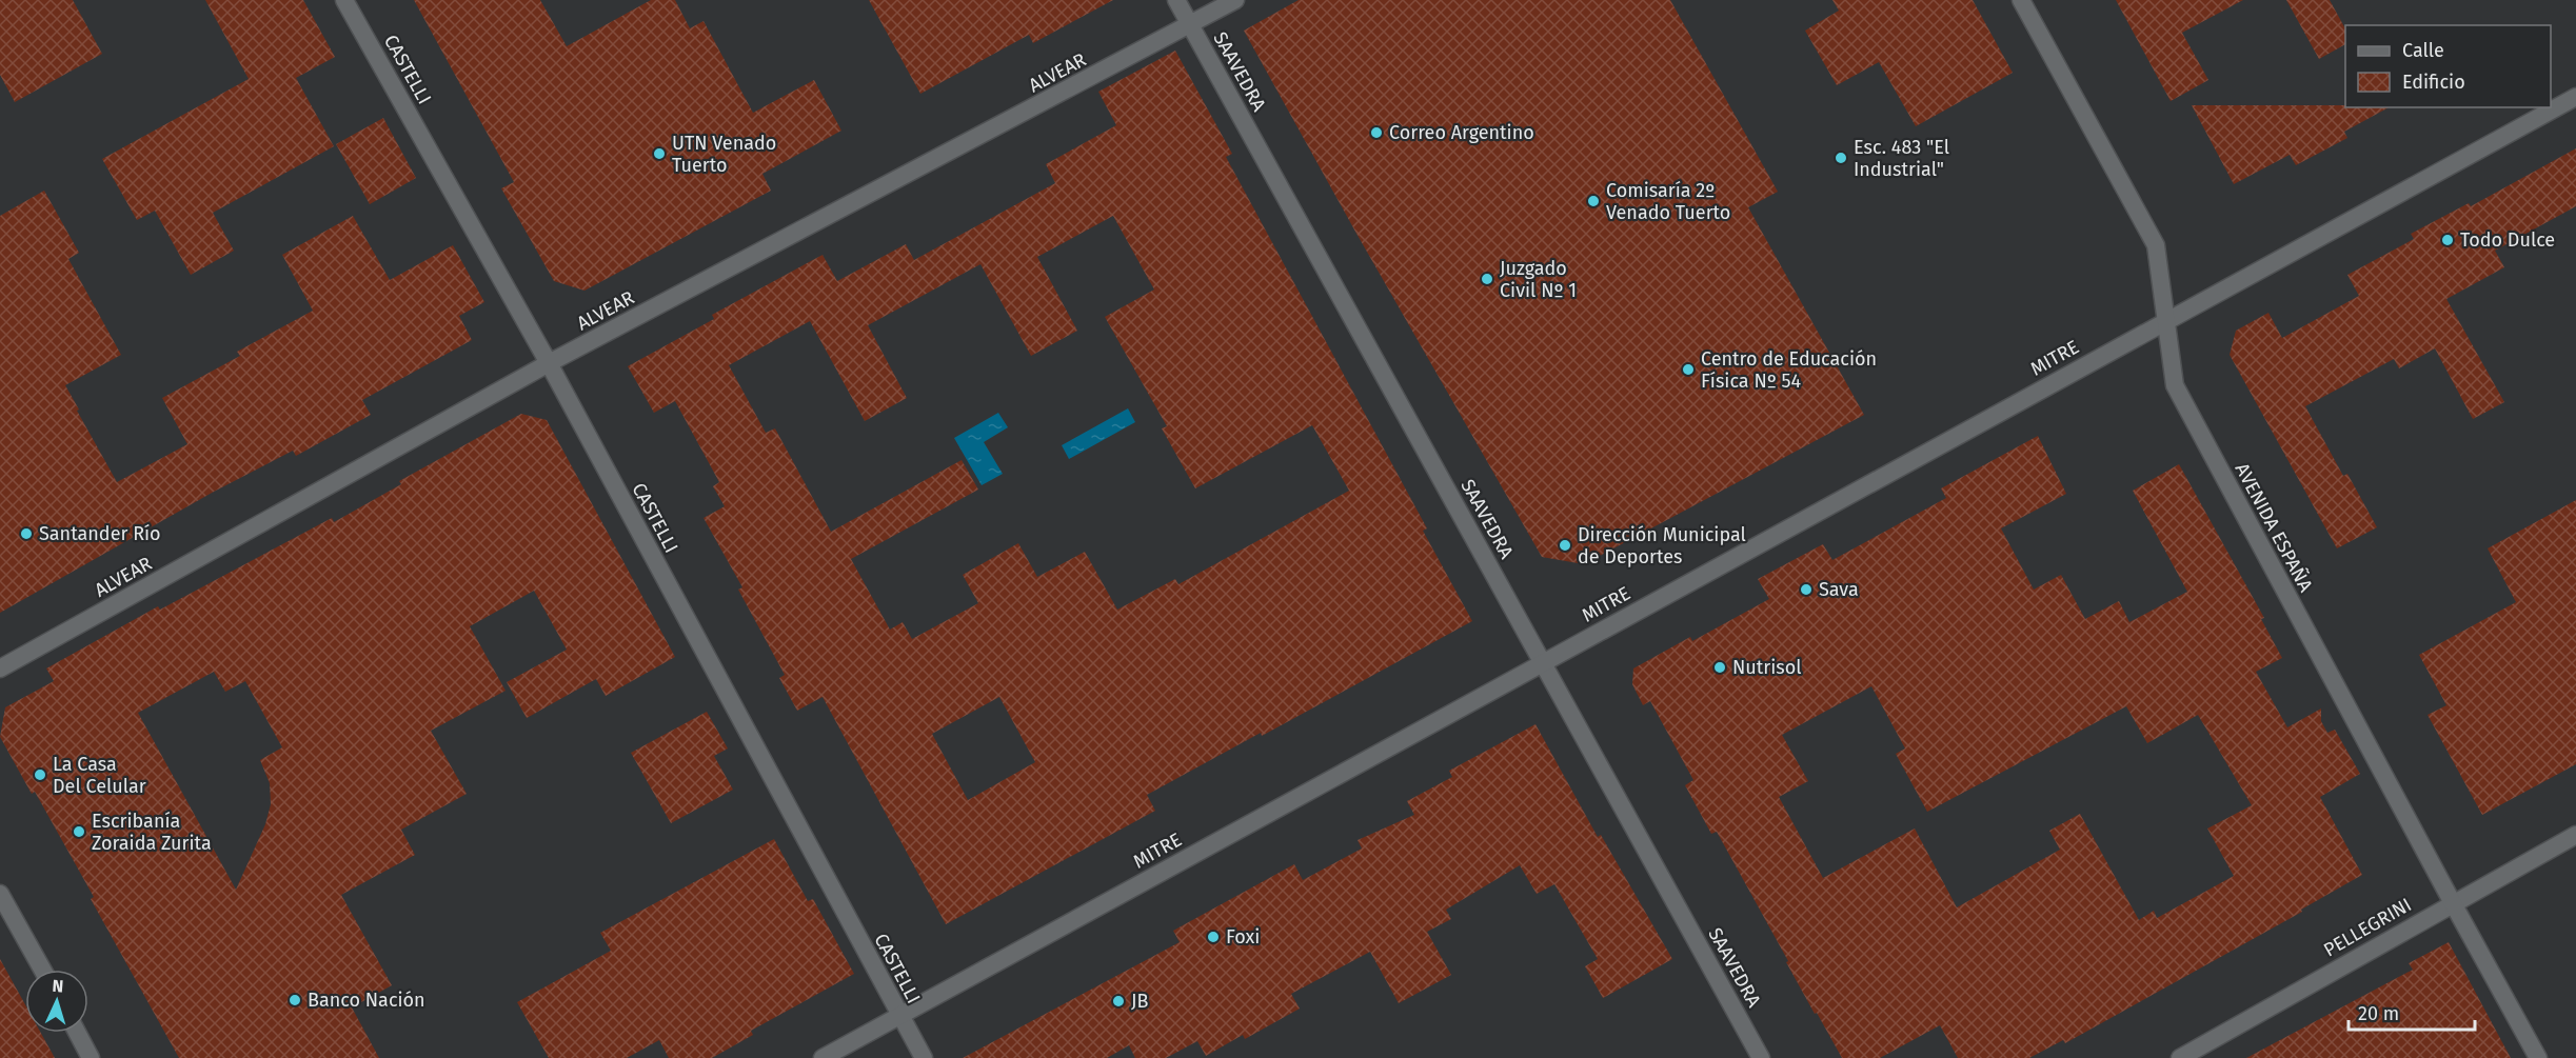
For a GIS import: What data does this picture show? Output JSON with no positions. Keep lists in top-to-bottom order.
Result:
{
  "streets": {
    "street": [
      "CASTELLI",
      "SAAVEDRA",
      "ALVEAR",
      "MITRE",
      "AVENIDA ESPAÑA",
      "PELLEGRINI"
    ]
  },
  "crossings": [
    ["CASTELLI", "ALVEAR"],
    ["CASTELLI", "MITRE"],
    ["SAAVEDRA", "ALVEAR"],
    ["SAAVEDRA", "MITRE"],
    ["MITRE", "AVENIDA ESPAÑA"],
    ["AVENIDA ESPAÑA", "PELLEGRINI"]
  ],
  "places": [
    "Correo Argentino",
    "UTN Venado Tuerto",
    "Esc. 483 \"El Industrial\"",
    "Comisaría 2º Venado Tuerto",
    "Todo Dulce",
    "Juzgado Civil Nº 1",
    "Centro de Educación Física Nº 54",
    "Santander Río",
    "Dirección Municipal de Deportes",
    "Sava",
    "Nutrisol",
    "La Casa Del Celular",
    "Escribanía Zoraida Zurita",
    "Foxi",
    "Banco Nación",
    "JB"
  ],
  "legend": ["Calle", "Edificio"],
  "scale_bar": "20 m",
  "north": "top"
}
